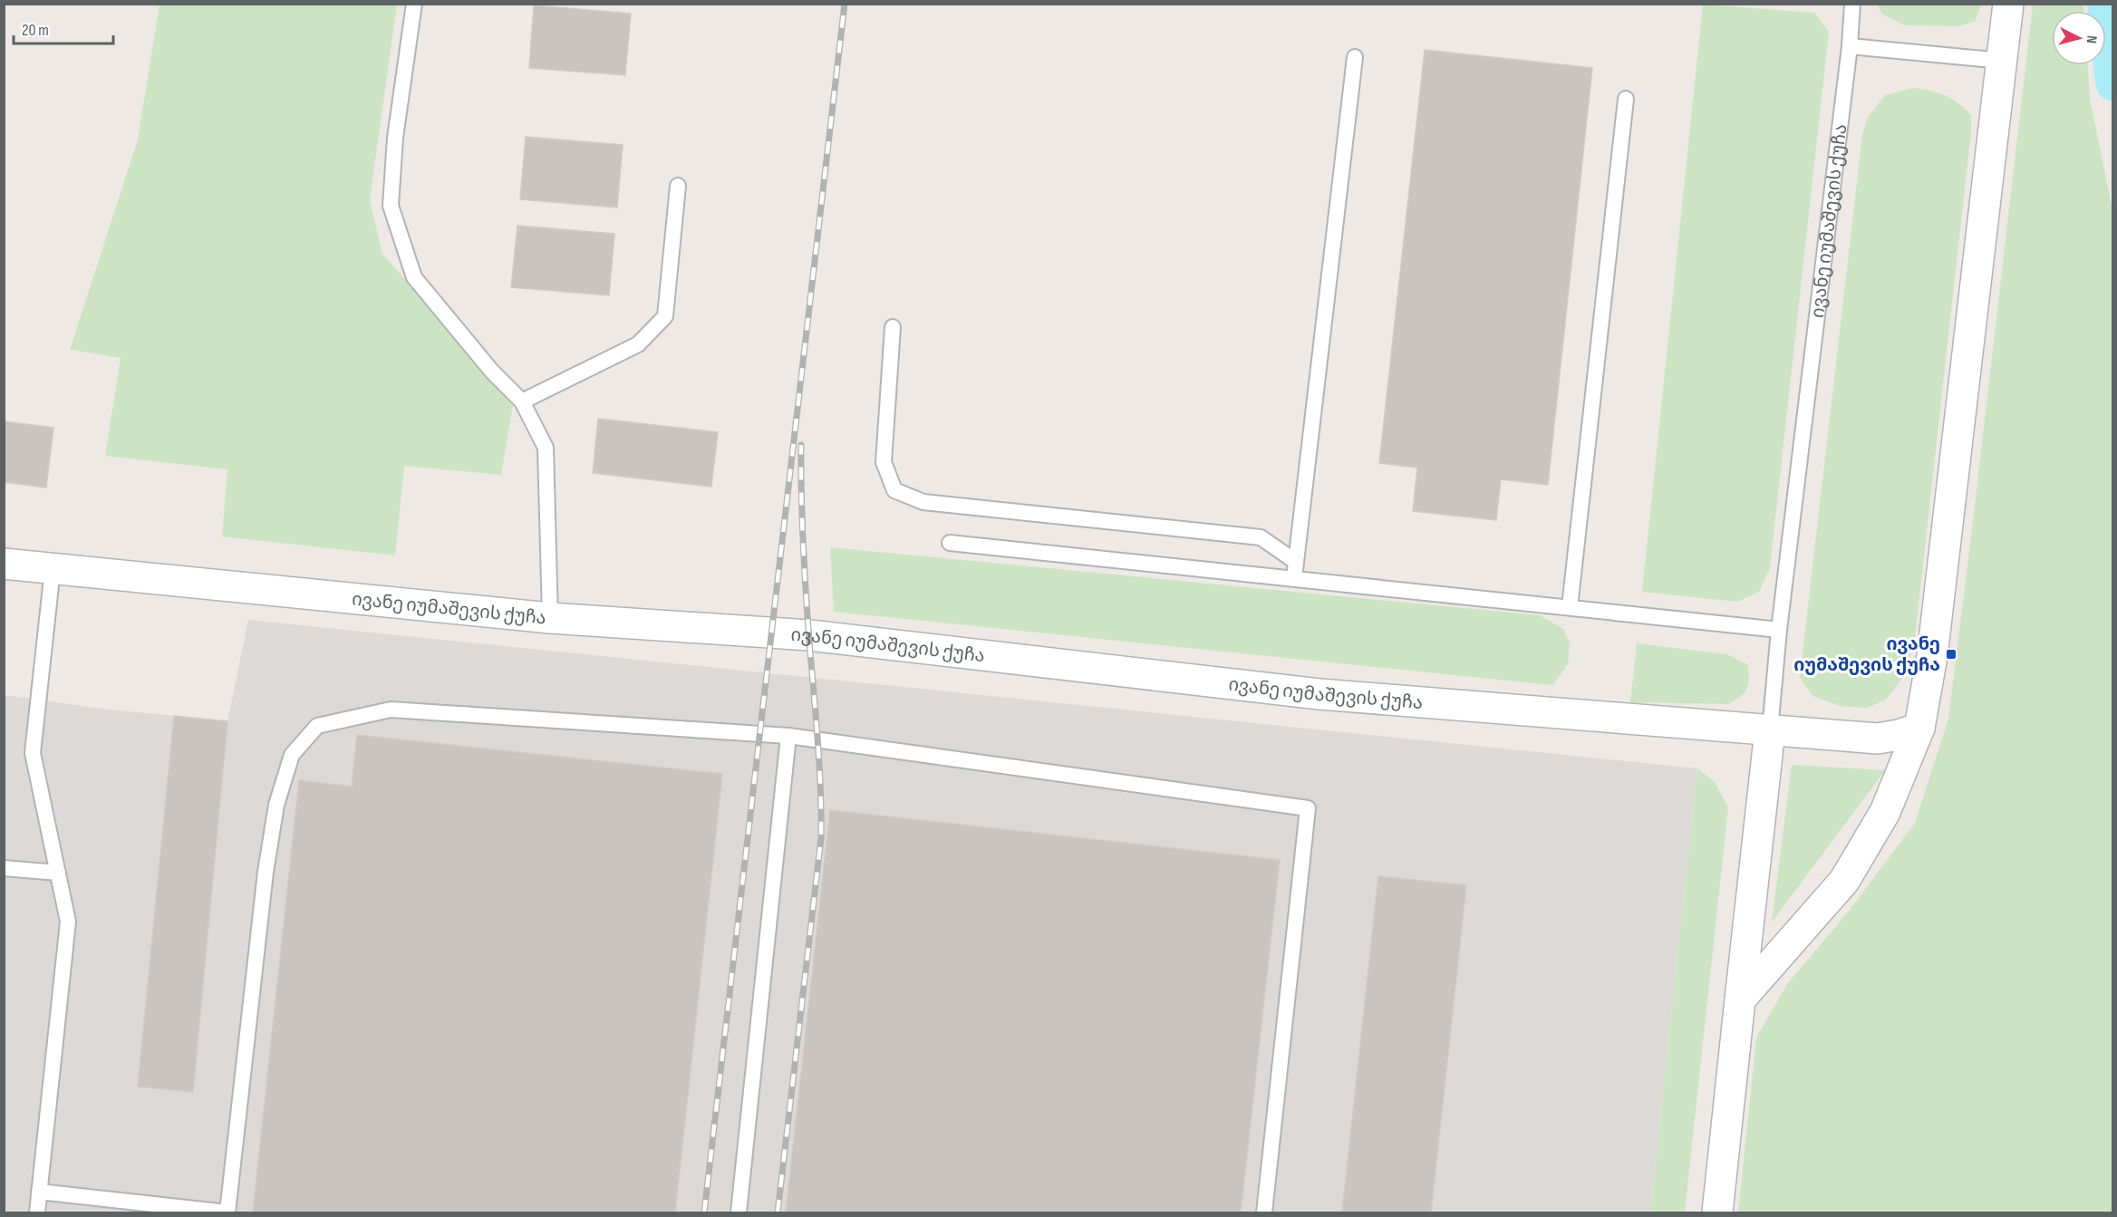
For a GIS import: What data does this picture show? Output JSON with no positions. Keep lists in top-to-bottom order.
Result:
{
  "streets": {
    "street": ["ივანე იუმაშევის ქუჩა"]
  },
  "places": {
    "transit": ["ივანე იუმაშევის ქუჩა"]
  },
  "scale_bar": "20 m",
  "north": "right"
}
